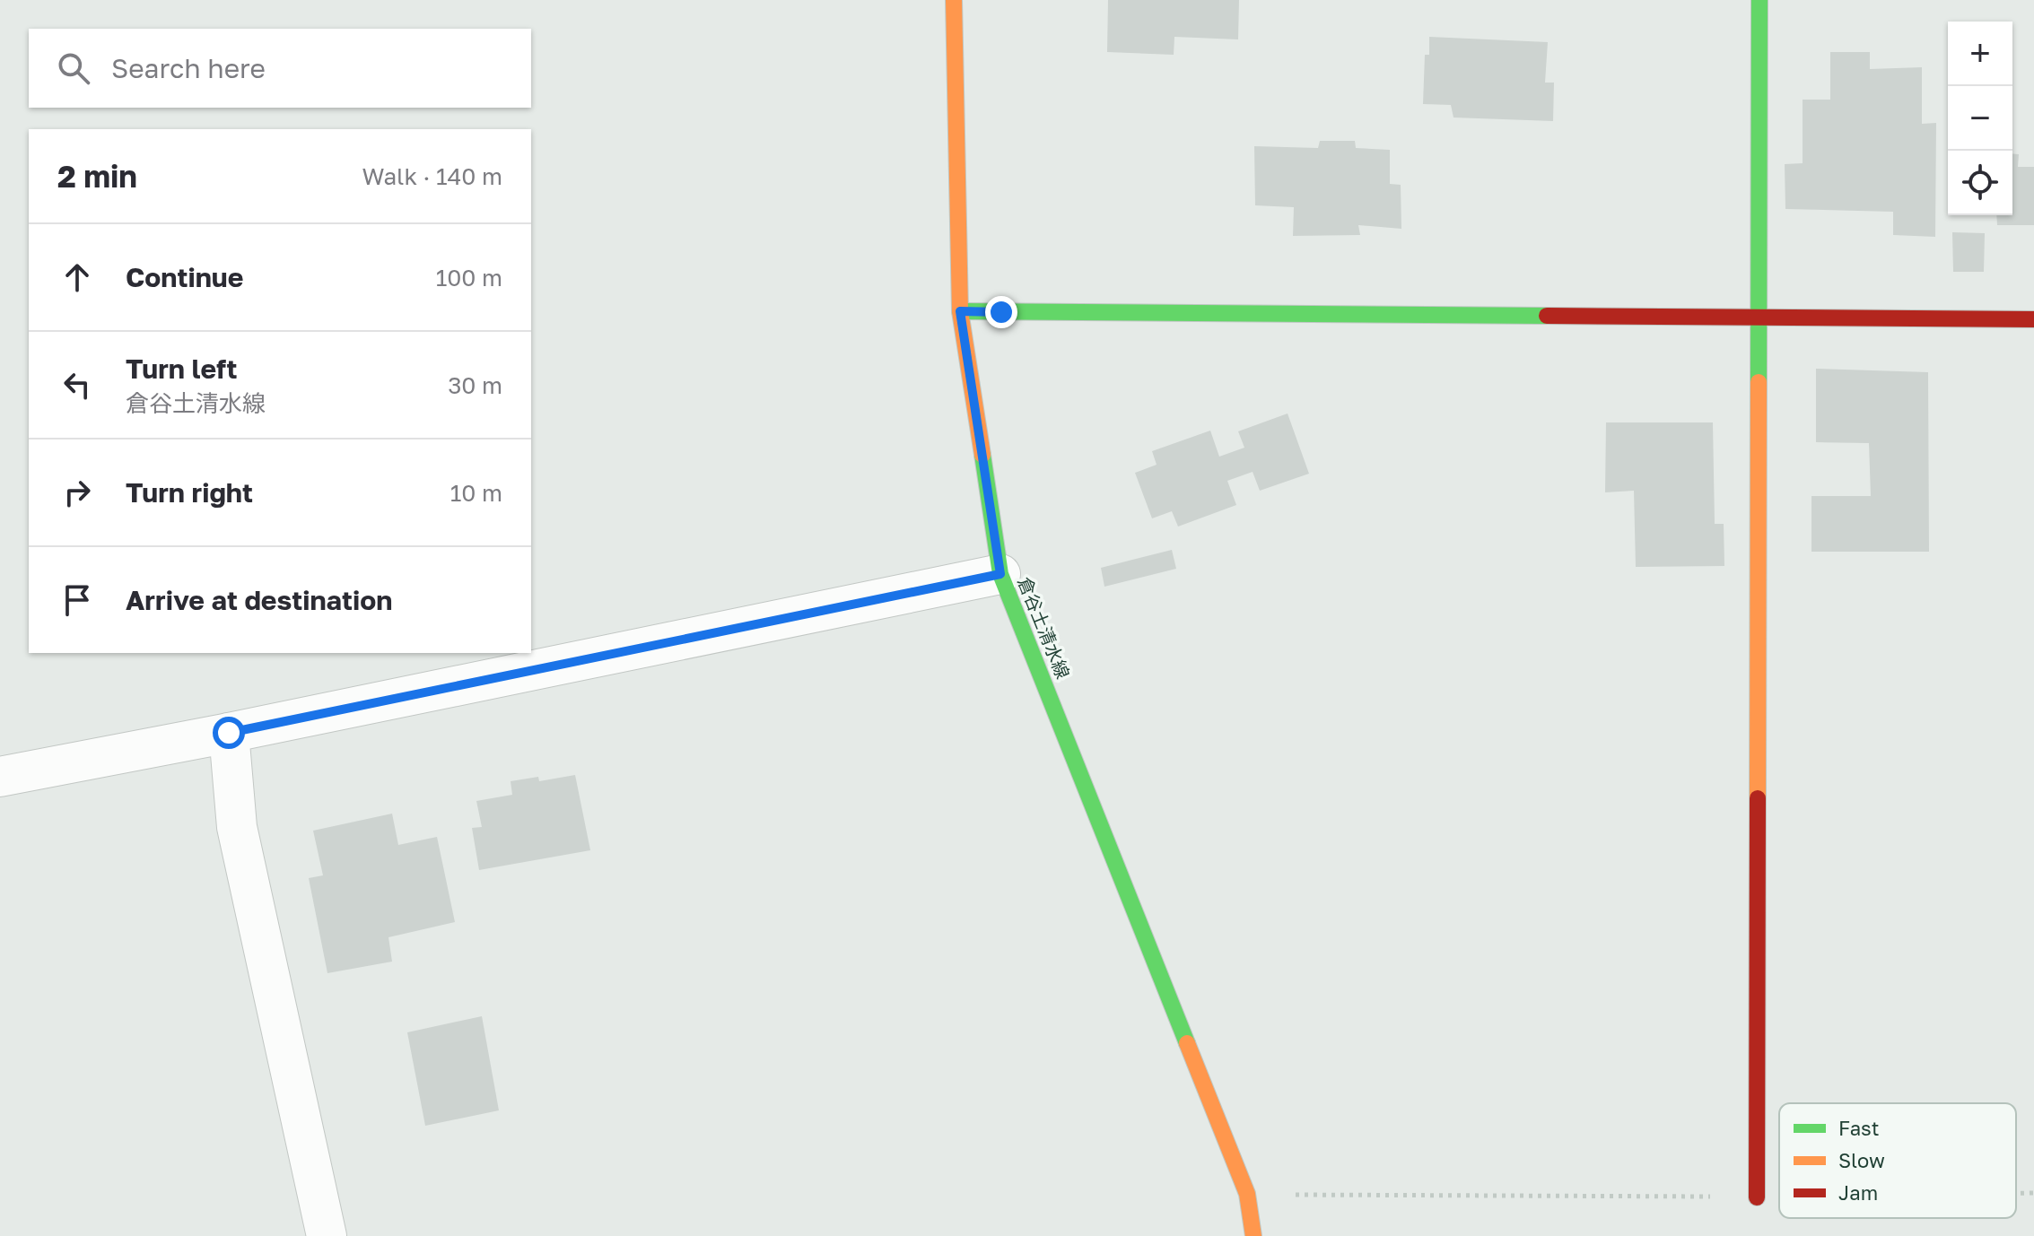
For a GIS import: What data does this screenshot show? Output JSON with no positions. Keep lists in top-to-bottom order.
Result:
{
  "streets": {
    "street": ["倉谷土清水線"]
  },
  "legend": ["Fast", "Slow", "Jam"],
  "page": {
    "map_buttons": ["+", "−"],
    "search": "Search here",
    "heading": ["2 min", "Walk · 140 m"],
    "list": [
      ["Continue", "100 m"],
      ["Turn left", "倉谷土清水線", "30 m"],
      ["Turn right", "10 m"],
      "Arrive at destination"
    ]
  }
}
